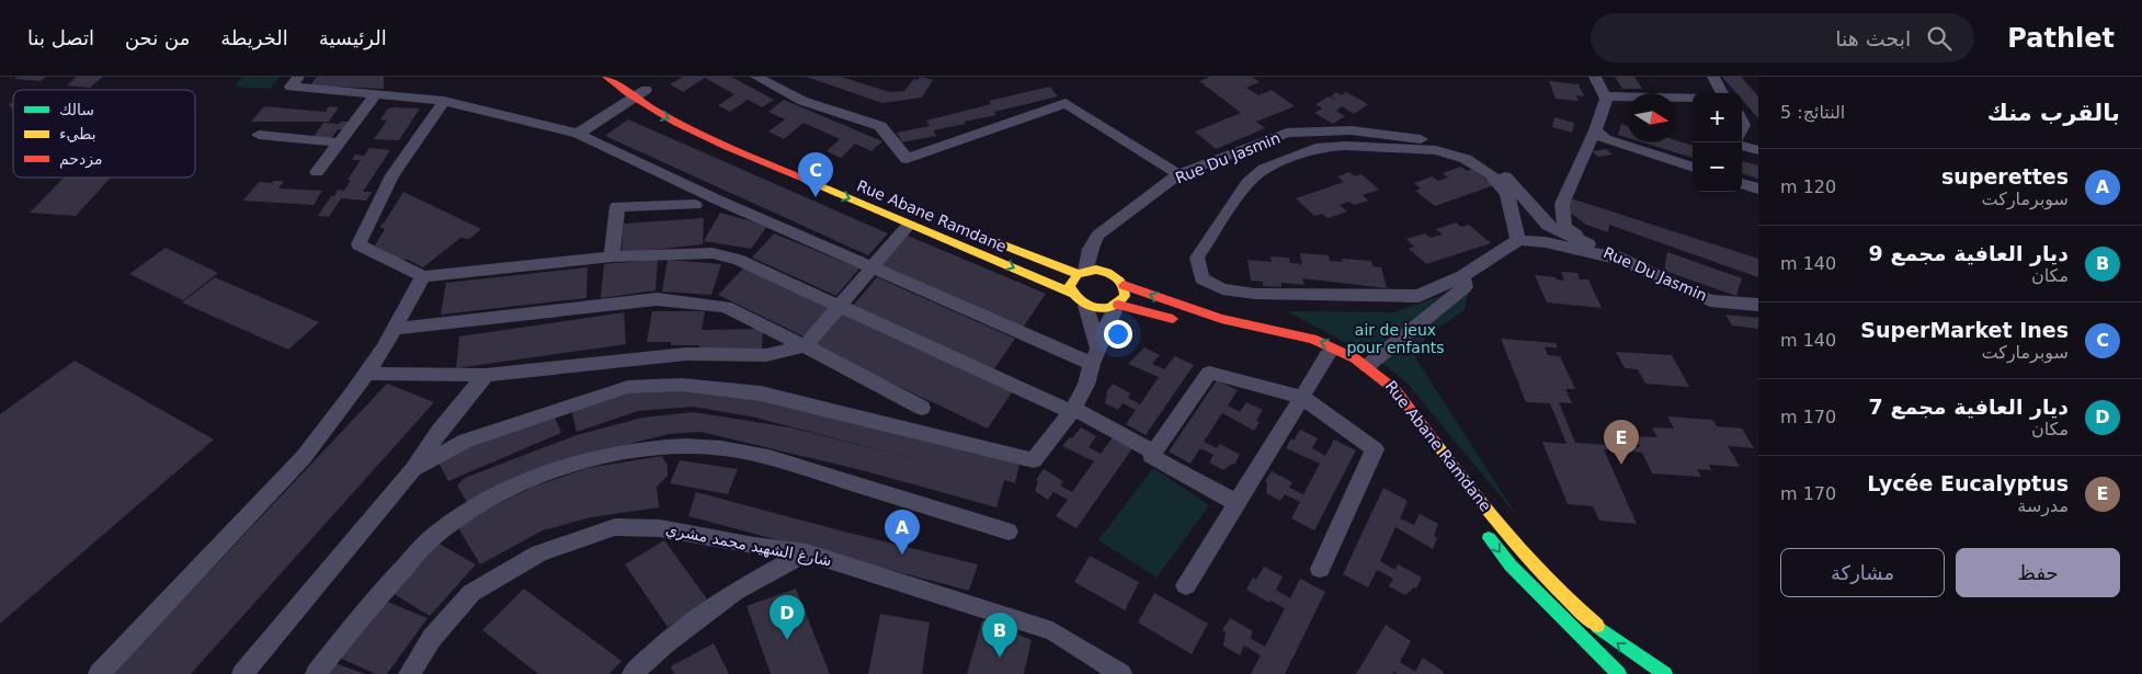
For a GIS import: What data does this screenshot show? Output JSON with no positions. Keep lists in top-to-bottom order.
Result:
{
  "streets": {
    "street": ["Rue Du Jasmin", "Rue Abane Ramdane", "شارغ الشهيد محمد مشري"]
  },
  "crossings": [
    ["Rue Du Jasmin", "Rue Abane Ramdane"]
  ],
  "parks": ["air de jeux pour enfants"],
  "legend": ["سالك", "بطيء", "مزدحم"],
  "north": "right",
  "page": {
    "header": "Pathlet",
    "search": "ابحث هنا",
    "nav": [
      "الرئيسية",
      "الخريطة",
      "من نحن",
      "اتصل بنا"
    ],
    "heading": ["بالقرب منك", "النتائج: 5"],
    "map_buttons": ["+", "−"],
    "list": [
      {
        "mark": "A",
        "name": "superettes",
        "note": "سوبرماركت",
        "value": "120 m"
      },
      {
        "mark": "B",
        "name": "ديار العافية مجمع 9",
        "note": "مكان",
        "value": "140 m"
      },
      {
        "mark": "C",
        "name": "SuperMarket Ines",
        "note": "سوبرماركت",
        "value": "140 m"
      },
      {
        "mark": "D",
        "name": "ديار العافية مجمع 7",
        "note": "مكان",
        "value": "170 m"
      },
      {
        "mark": "E",
        "name": "Lycée Eucalyptus",
        "note": "مدرسة",
        "value": "170 m"
      }
    ],
    "pins": [
      "C",
      "E",
      "A",
      "D",
      "B"
    ],
    "buttons": ["حفظ", "مشاركة"]
  }
}
